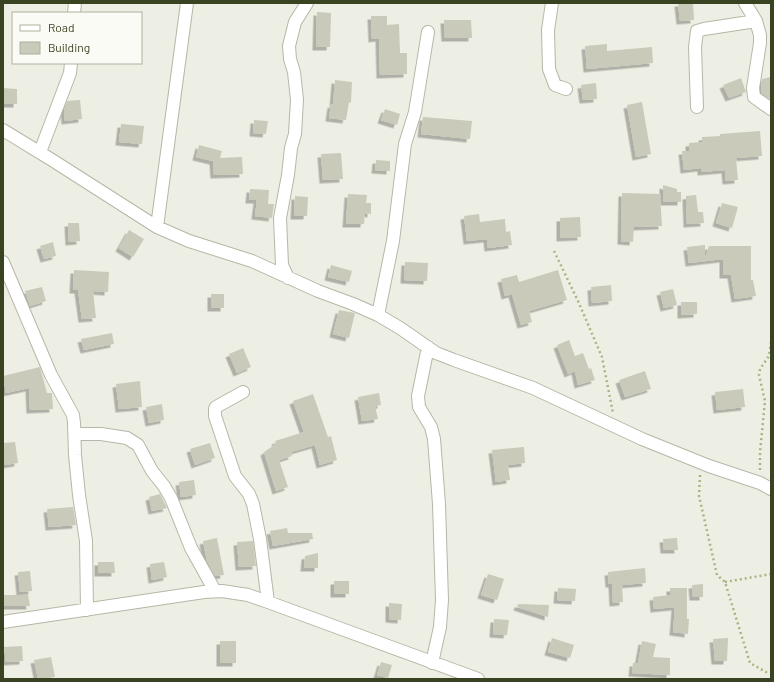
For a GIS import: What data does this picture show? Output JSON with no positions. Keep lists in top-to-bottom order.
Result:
{
  "legend": ["Road", "Building"]
}
